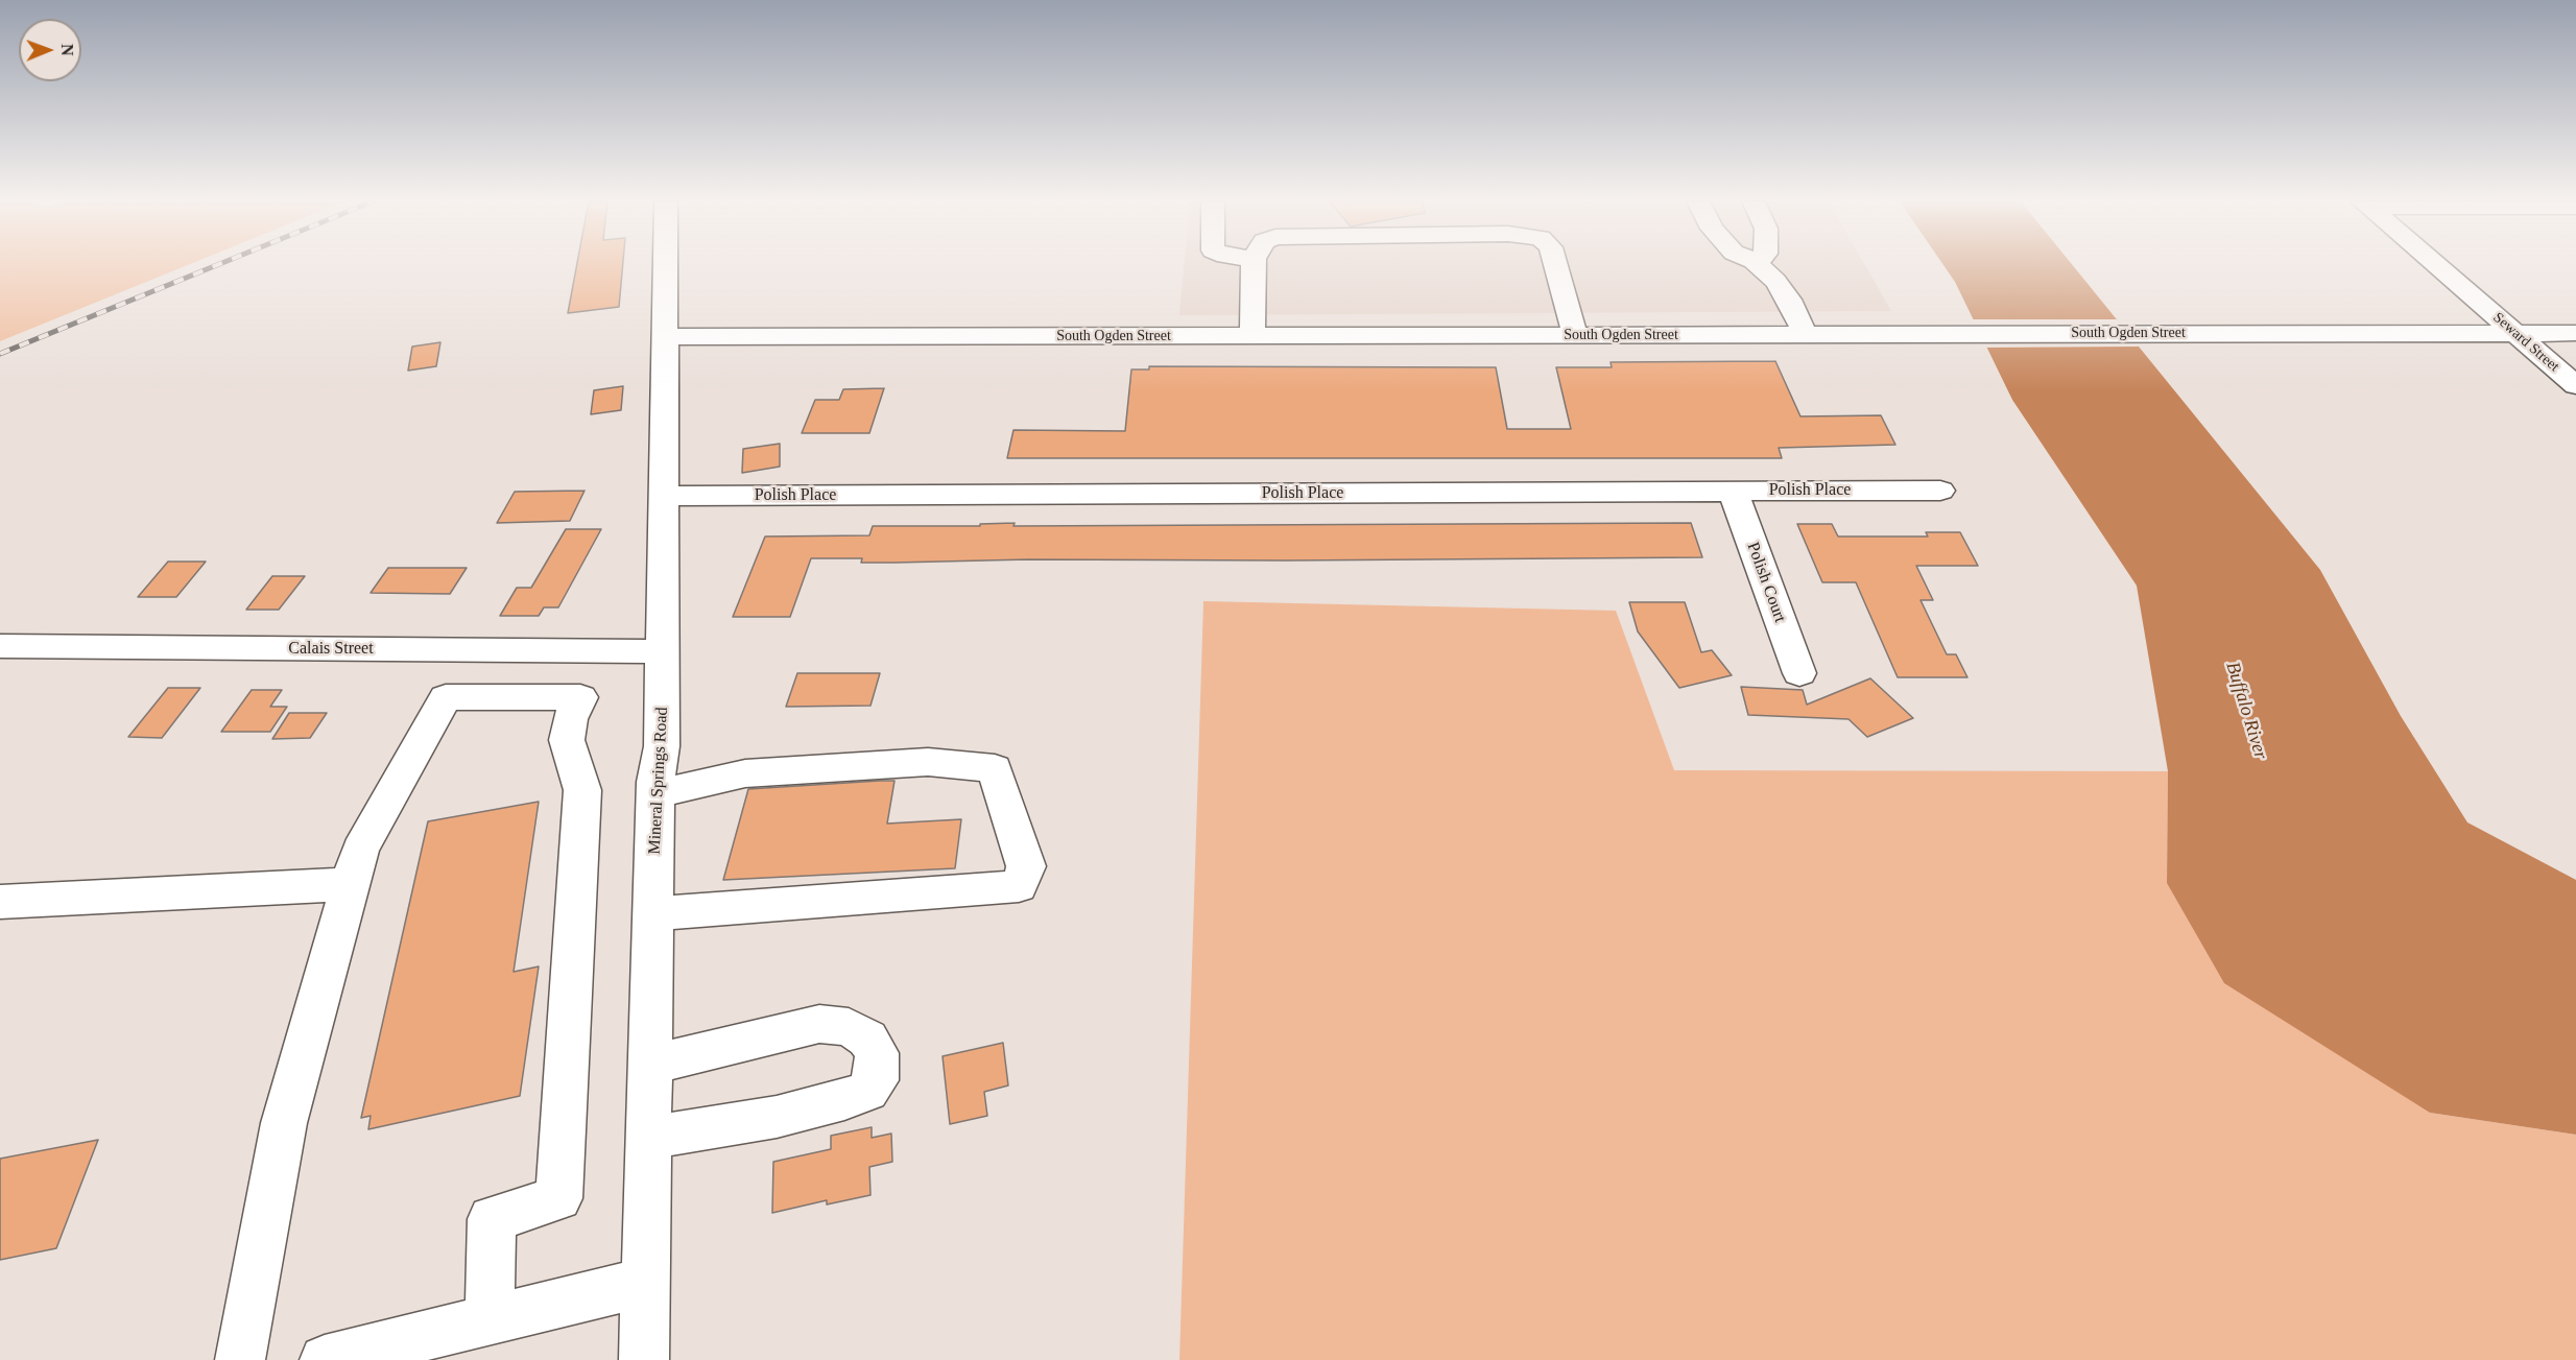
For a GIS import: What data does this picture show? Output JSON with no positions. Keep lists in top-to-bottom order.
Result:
{
  "streets": {
    "street": [
      "South Ogden Street",
      "Seward Street",
      "Polish Place",
      "Polish Court",
      "Calais Street",
      "Mineral Springs Road"
    ]
  },
  "crossings": [
    ["South Ogden Street", "Seward Street"],
    ["South Ogden Street", "Mineral Springs Road"],
    ["Polish Place", "Polish Court"],
    ["Polish Place", "Mineral Springs Road"],
    ["Calais Street", "Mineral Springs Road"]
  ],
  "water": ["Buffalo River"],
  "north": "right"
}
